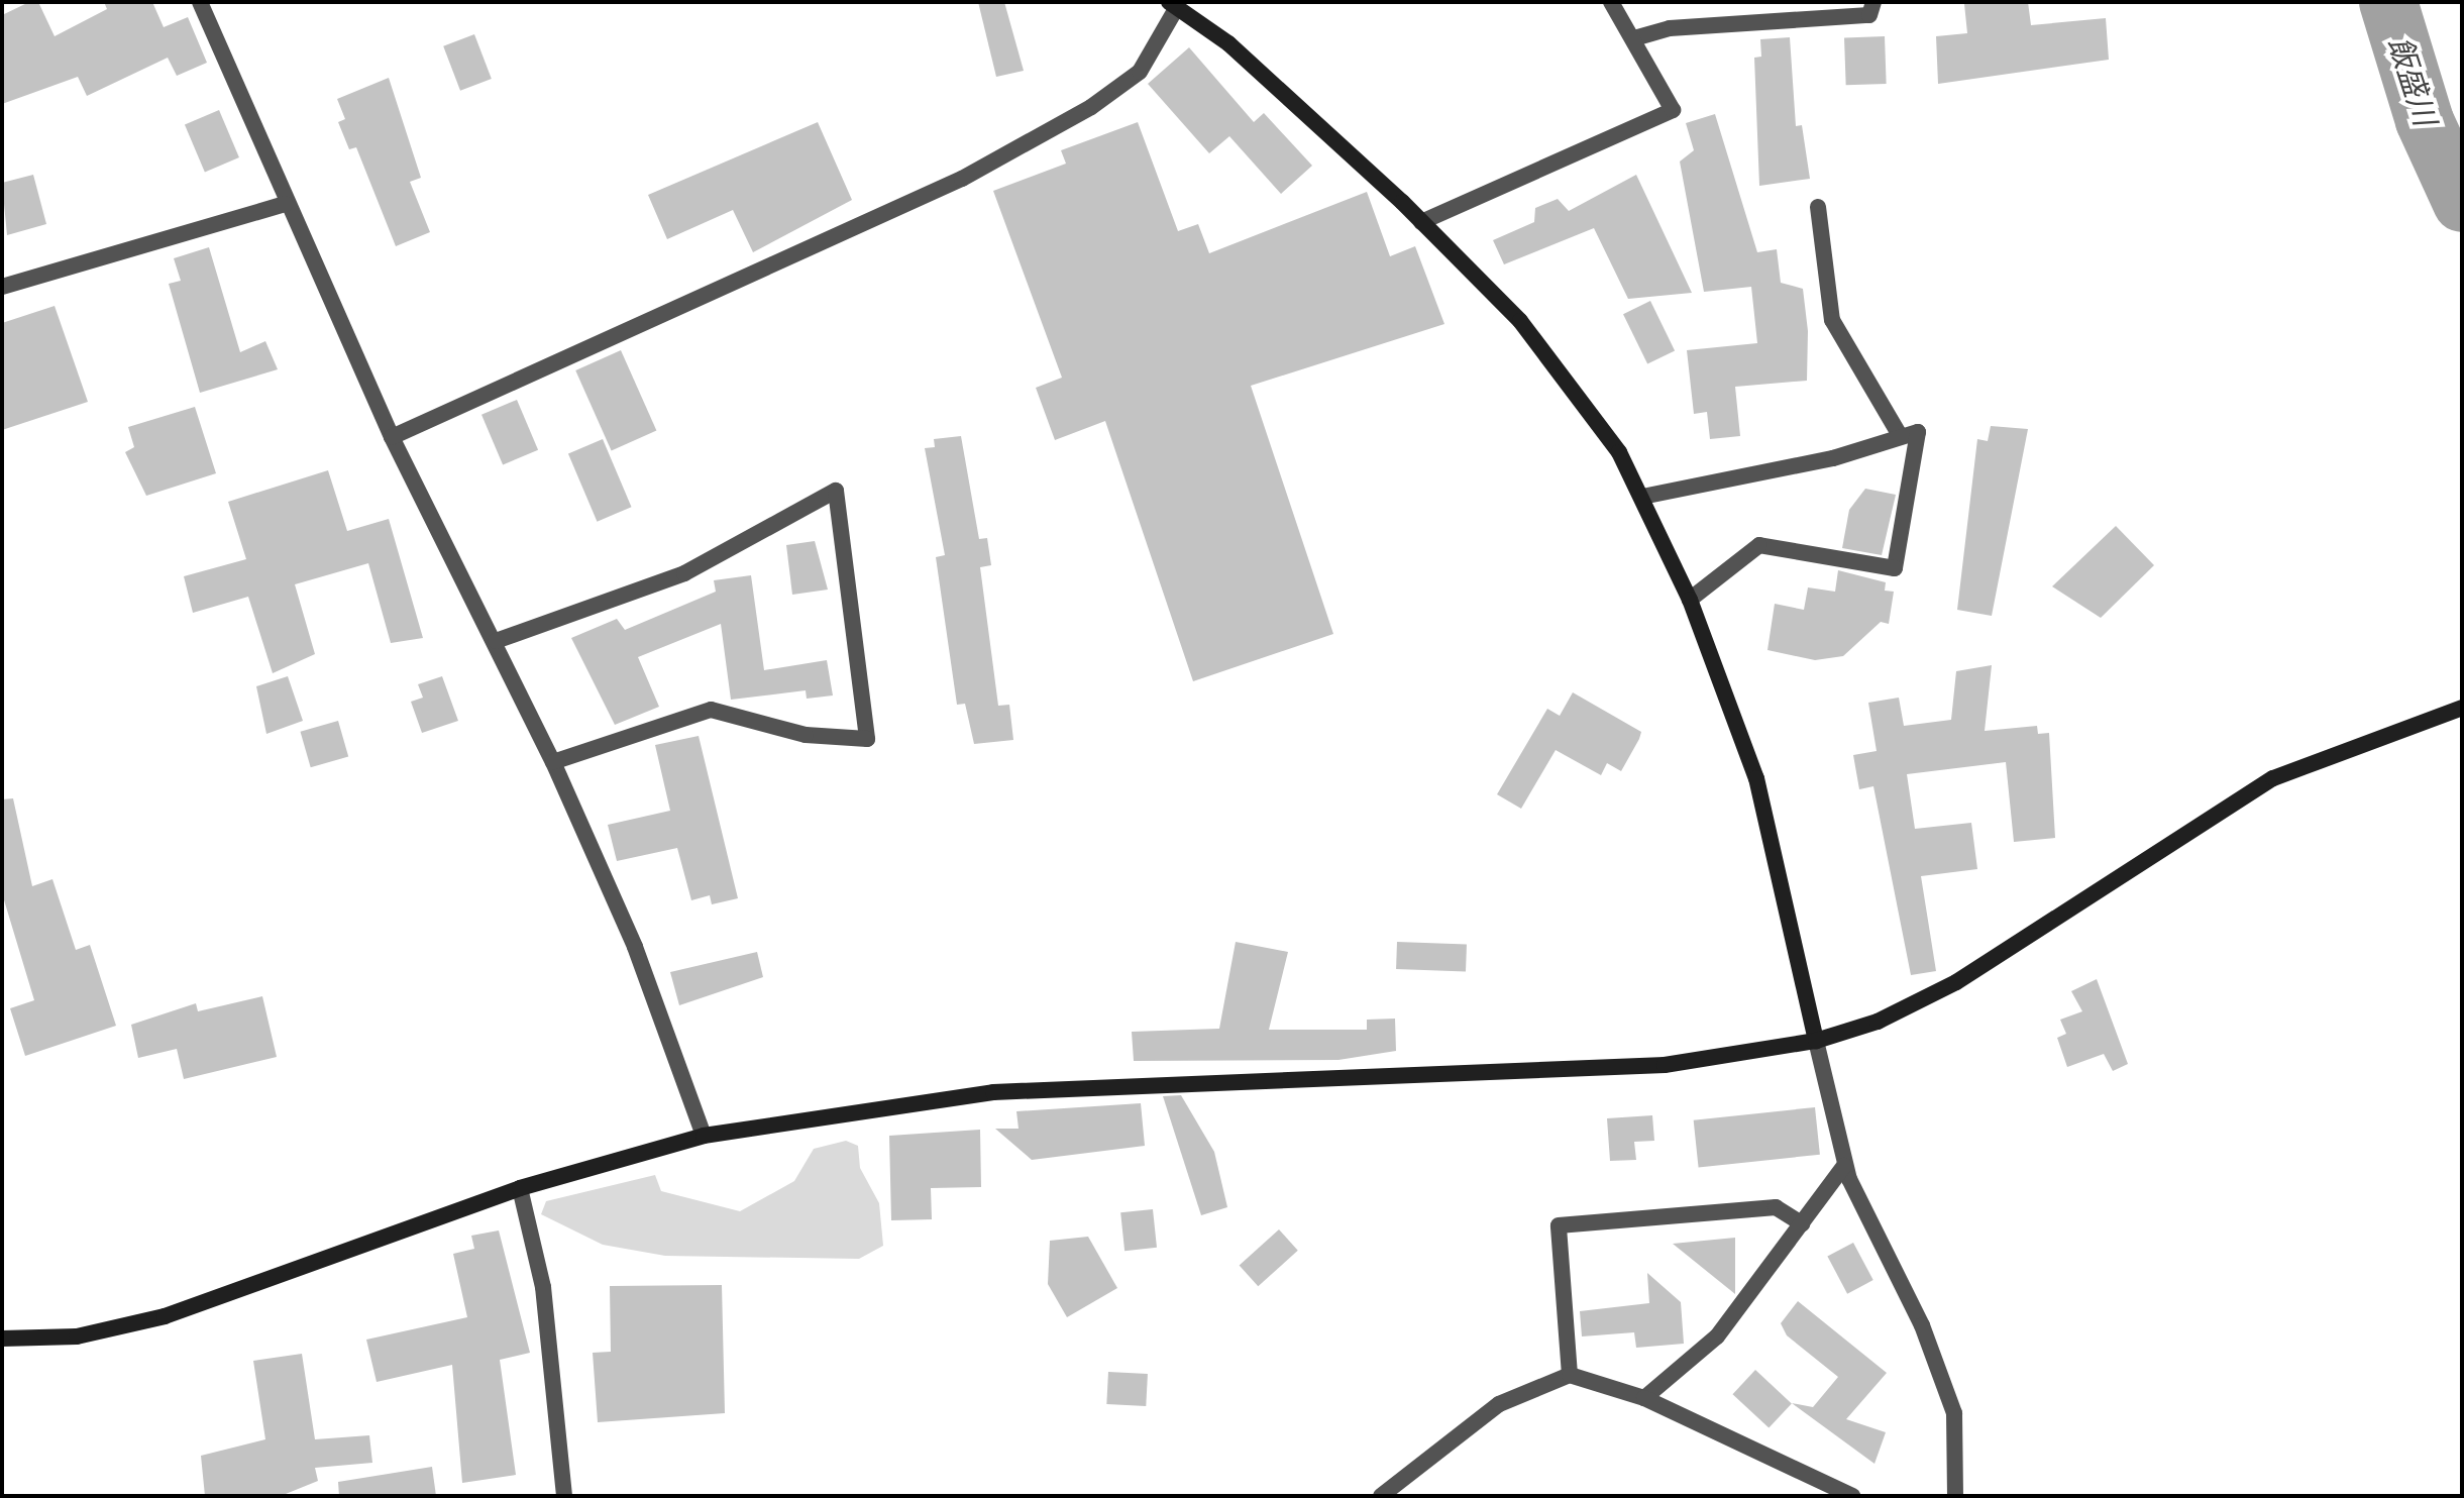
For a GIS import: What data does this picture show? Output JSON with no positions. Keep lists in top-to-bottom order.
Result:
{
  "water": ["飯盛川"]
}
